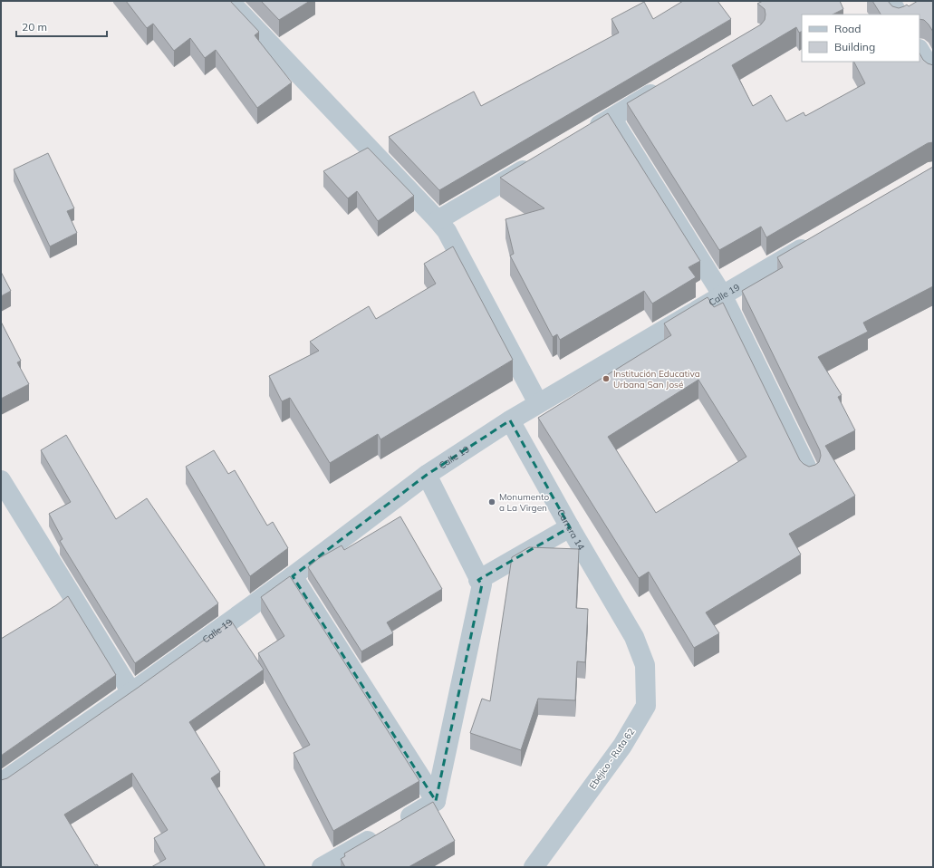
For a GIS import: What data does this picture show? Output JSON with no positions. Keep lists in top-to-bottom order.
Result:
{
  "streets": {
    "street": ["Calle 19", "Carrera 14", "Ebéjico - Ruta 62"]
  },
  "crossings": [
    ["Calle 19", "Carrera 14"],
    ["Carrera 14", "Ebéjico - Ruta 62"]
  ],
  "places": ["Institución Educativa Urbana San José", "Monumento a La Virgen"],
  "legend": ["Road", "Building"],
  "scale_bar": "20 m"
}
